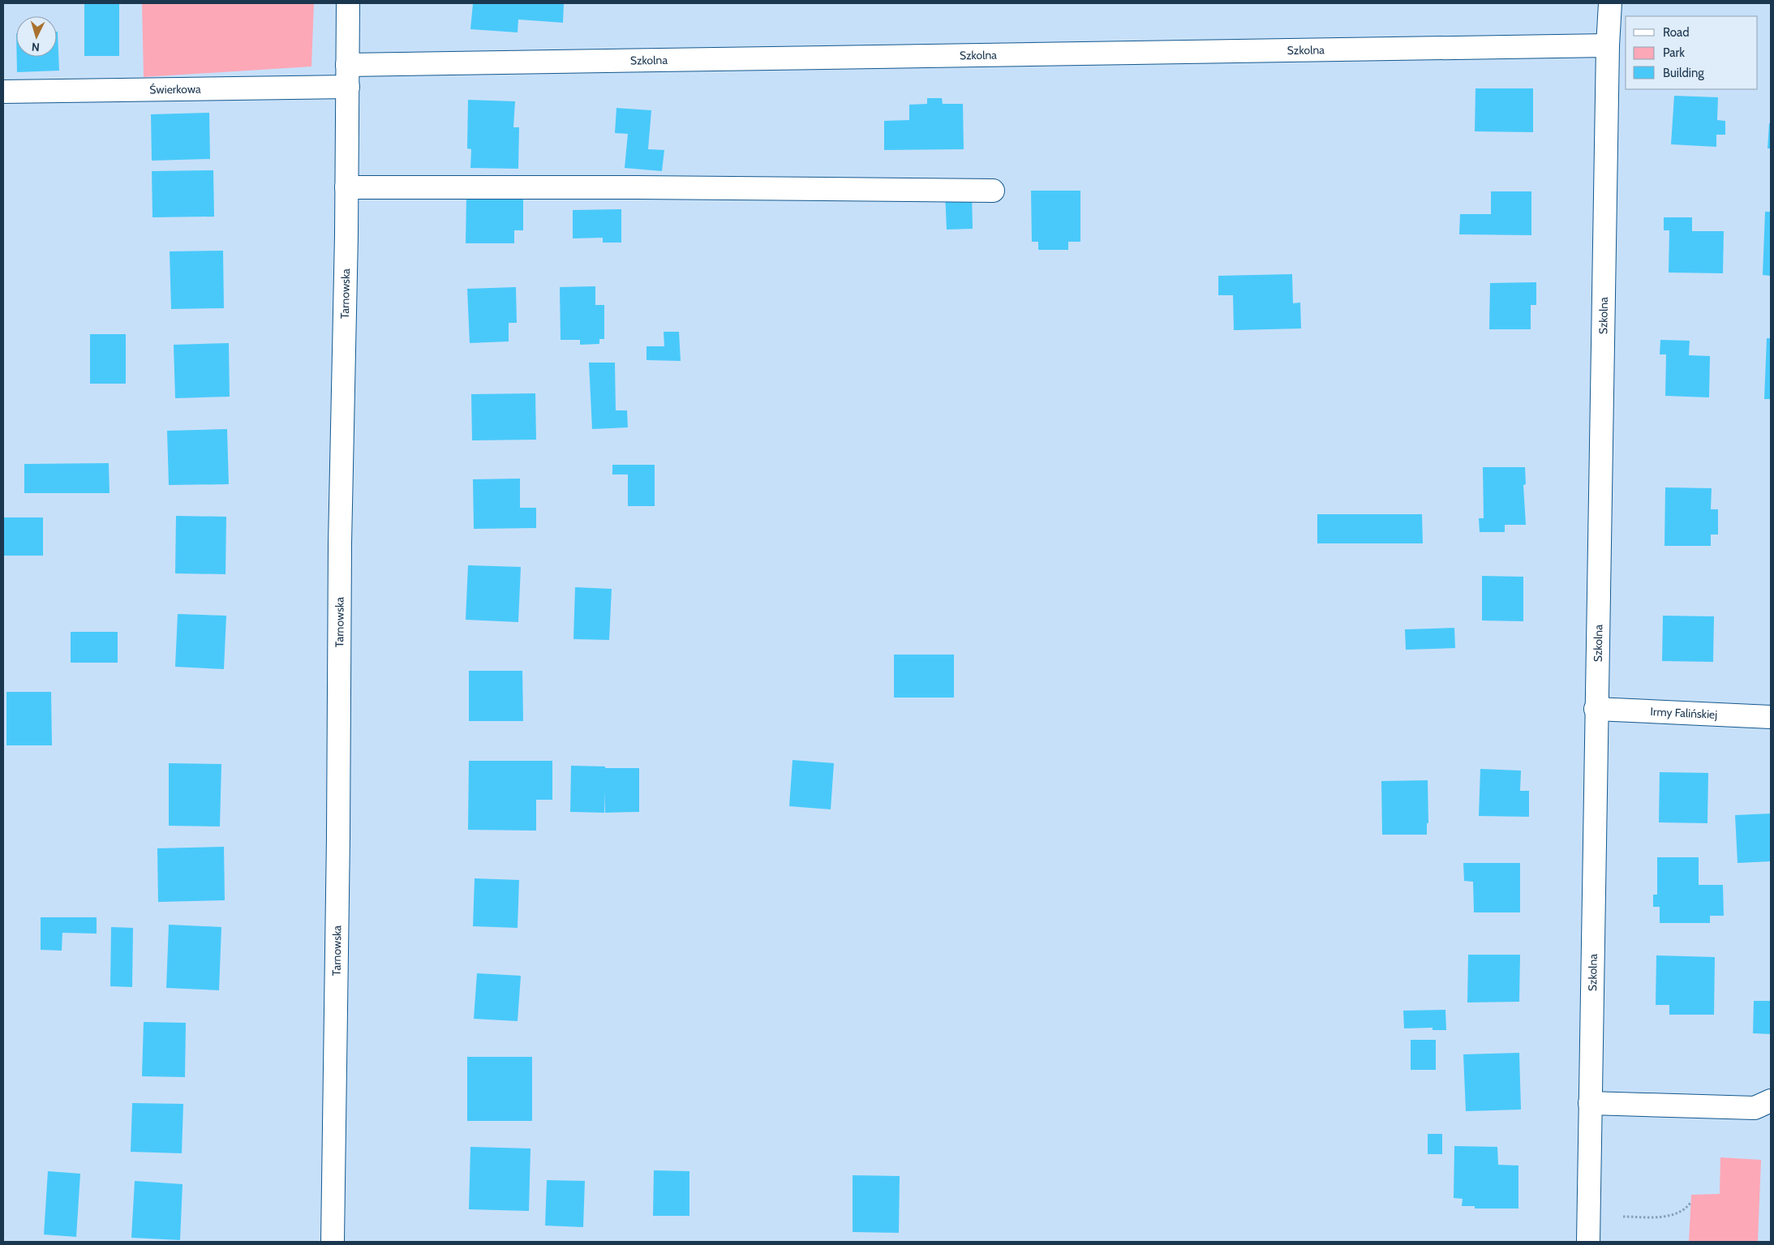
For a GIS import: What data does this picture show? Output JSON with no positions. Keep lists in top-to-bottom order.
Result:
{
  "streets": {
    "street": [
      "Szkolna",
      "Świerkowa",
      "Tarnowska",
      "Irmy Falińskiej"
    ]
  },
  "crossings": [
    ["Szkolna", "Tarnowska"],
    ["Szkolna", "Irmy Falińskiej"],
    ["Świerkowa", "Tarnowska"]
  ],
  "legend": ["Road", "Park", "Building"],
  "north": "bottom"
}
